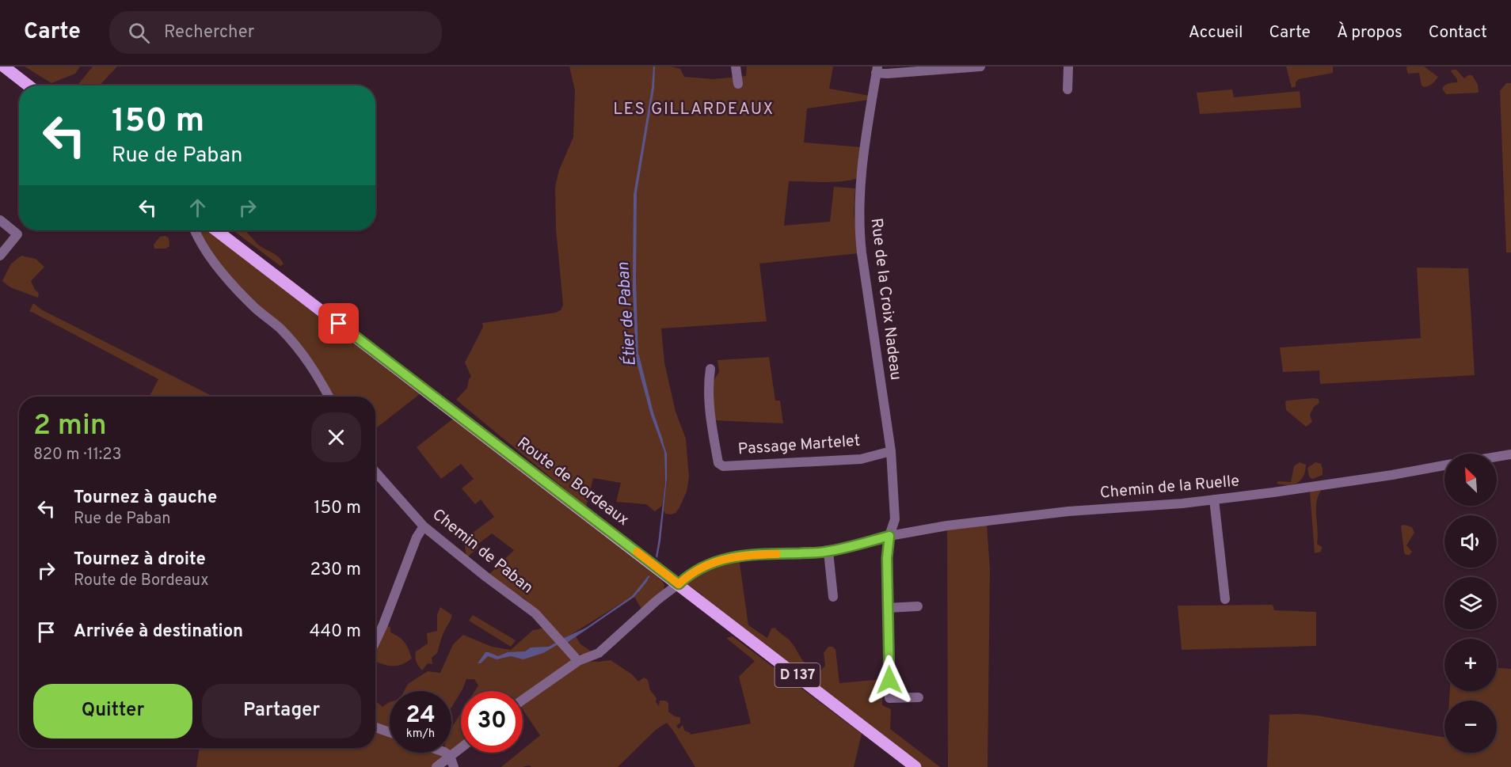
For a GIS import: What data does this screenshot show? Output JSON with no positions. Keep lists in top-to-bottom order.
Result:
{
  "streets": {
    "main road": ["Route de Bordeaux", "D 137"],
    "street": [
      "Rue de la Croix Nadeau",
      "Passage Martelet",
      "Chemin de la Ruelle",
      "Chemin de Paban"
    ]
  },
  "crossings": [
    ["Rue de la Croix Nadeau", "Passage Martelet"],
    ["Rue de la Croix Nadeau", "Chemin de la Ruelle"],
    ["Route de Bordeaux", "Chemin de la Ruelle"],
    ["Chemin de la Ruelle", "Chemin de Paban"]
  ],
  "districts": ["LES GILLARDEAUX"],
  "water": ["Étier de Paban"],
  "north": "top left",
  "page": {
    "header": "Carte",
    "search": "Rechercher",
    "nav": [
      "Accueil",
      "Carte",
      "À propos",
      "Contact"
    ],
    "turn": ["150 m", "Rue de Paban"],
    "heading": ["2 min", "820 m · 11:23"],
    "map_buttons": ["+", "−"],
    "list": [
      {
        "name": "Tournez à gauche",
        "note": "Rue de Paban",
        "value": "150 m"
      },
      {
        "name": "Tournez à droite",
        "note": "Route de Bordeaux",
        "value": "230 m"
      },
      {
        "name": "Arrivée à destination",
        "value": "440 m"
      }
    ],
    "buttons": ["Quitter", "Partager"],
    "speed": "24 km/h",
    "limit": "30"
  }
}
